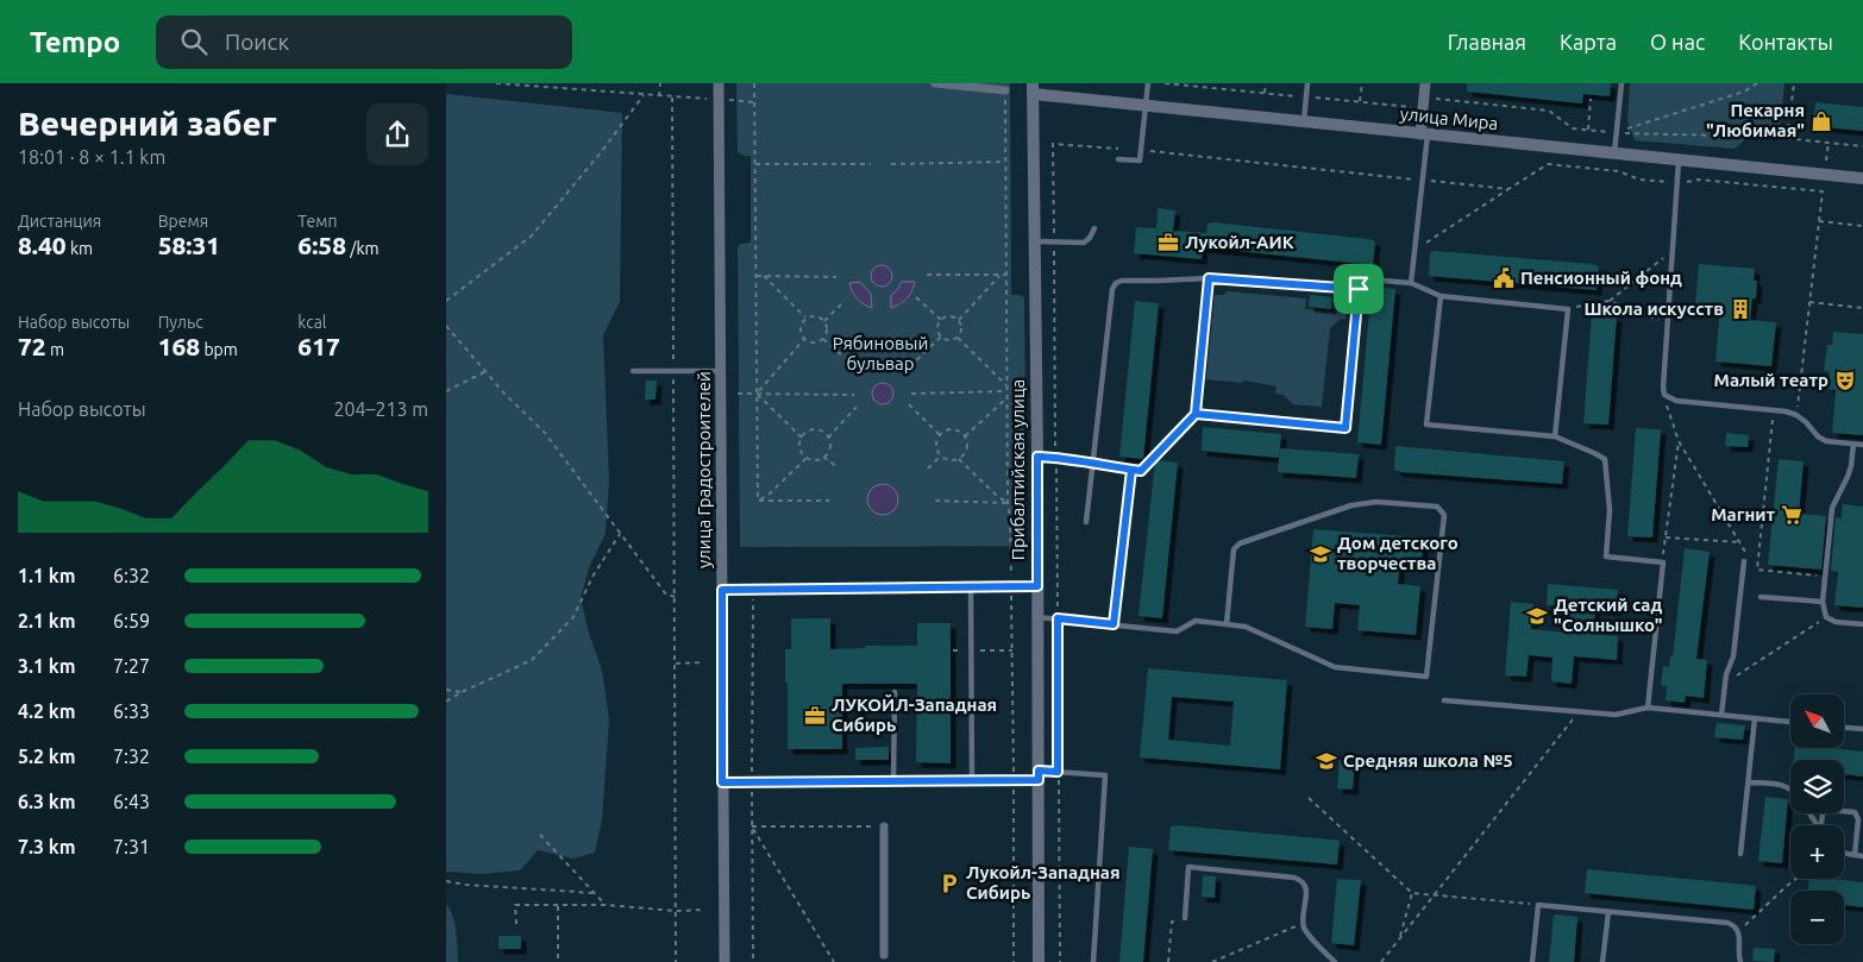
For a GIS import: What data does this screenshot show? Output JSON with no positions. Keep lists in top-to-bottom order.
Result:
{
  "streets": {
    "street": ["улица Мира", "улица Градостроителей", "Прибалтийская улица"]
  },
  "crossings": [
    ["улица Мира", "Прибалтийская улица"]
  ],
  "parks": ["Рябиновый бульвар"],
  "places": {
    "shop": ["Пекарня \"Любимая\""],
    "office": ["Лукойл-АИК", "ЛУКОЙЛ-Западная Сибирь"],
    "public building": ["Пенсионный фонд"],
    "building": ["Школа искусств"],
    "theatre": ["Малый театр"],
    "supermarket": ["Магнит"],
    "school or university": ["Дом детского творчества", "Детский сад \"Солнышко\"", "Средняя школа №5"],
    "parking": ["Лукойл-Западная Сибирь"]
  },
  "north": "top left",
  "page": {
    "header": "Tempo",
    "search": "Поиск",
    "nav": [
      "Главная",
      "Карта",
      "О нас",
      "Контакты"
    ],
    "heading": ["Вечерний забег", "18:01 · 8 × 1.1 km"],
    "stats": [
      ["Дистанция", "8.40 km"],
      ["Время", "58:31"],
      ["Темп", "6:58 /km"],
      ["Набор высоты", "72 m"],
      ["Пульс", "168 bpm"],
      ["kcal", "617"]
    ],
    "chart": ["Набор высоты", "204–213 m"],
    "list": [
      {
        "name": "1.1 km",
        "note": "6:32"
      },
      {
        "name": "2.1 km",
        "note": "6:59"
      },
      {
        "name": "3.1 km",
        "note": "7:27"
      },
      {
        "name": "4.2 km",
        "note": "6:33"
      },
      {
        "name": "5.2 km",
        "note": "7:32"
      },
      {
        "name": "6.3 km",
        "note": "6:43"
      },
      {
        "name": "7.3 km",
        "note": "7:31"
      }
    ],
    "map_buttons": ["+", "−"]
  }
}
